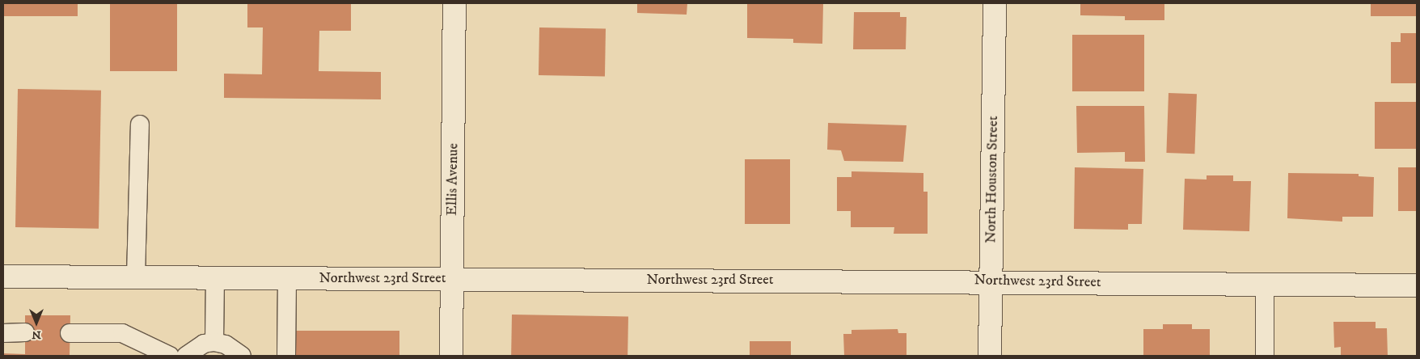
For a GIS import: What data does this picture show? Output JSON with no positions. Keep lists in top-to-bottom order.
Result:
{
  "streets": {
    "street": ["Ellis Avenue", "North Houston Street", "Northwest 23rd Street"]
  },
  "crossings": [
    ["Ellis Avenue", "Northwest 23rd Street"],
    ["North Houston Street", "Northwest 23rd Street"]
  ],
  "north": "bottom"
}
